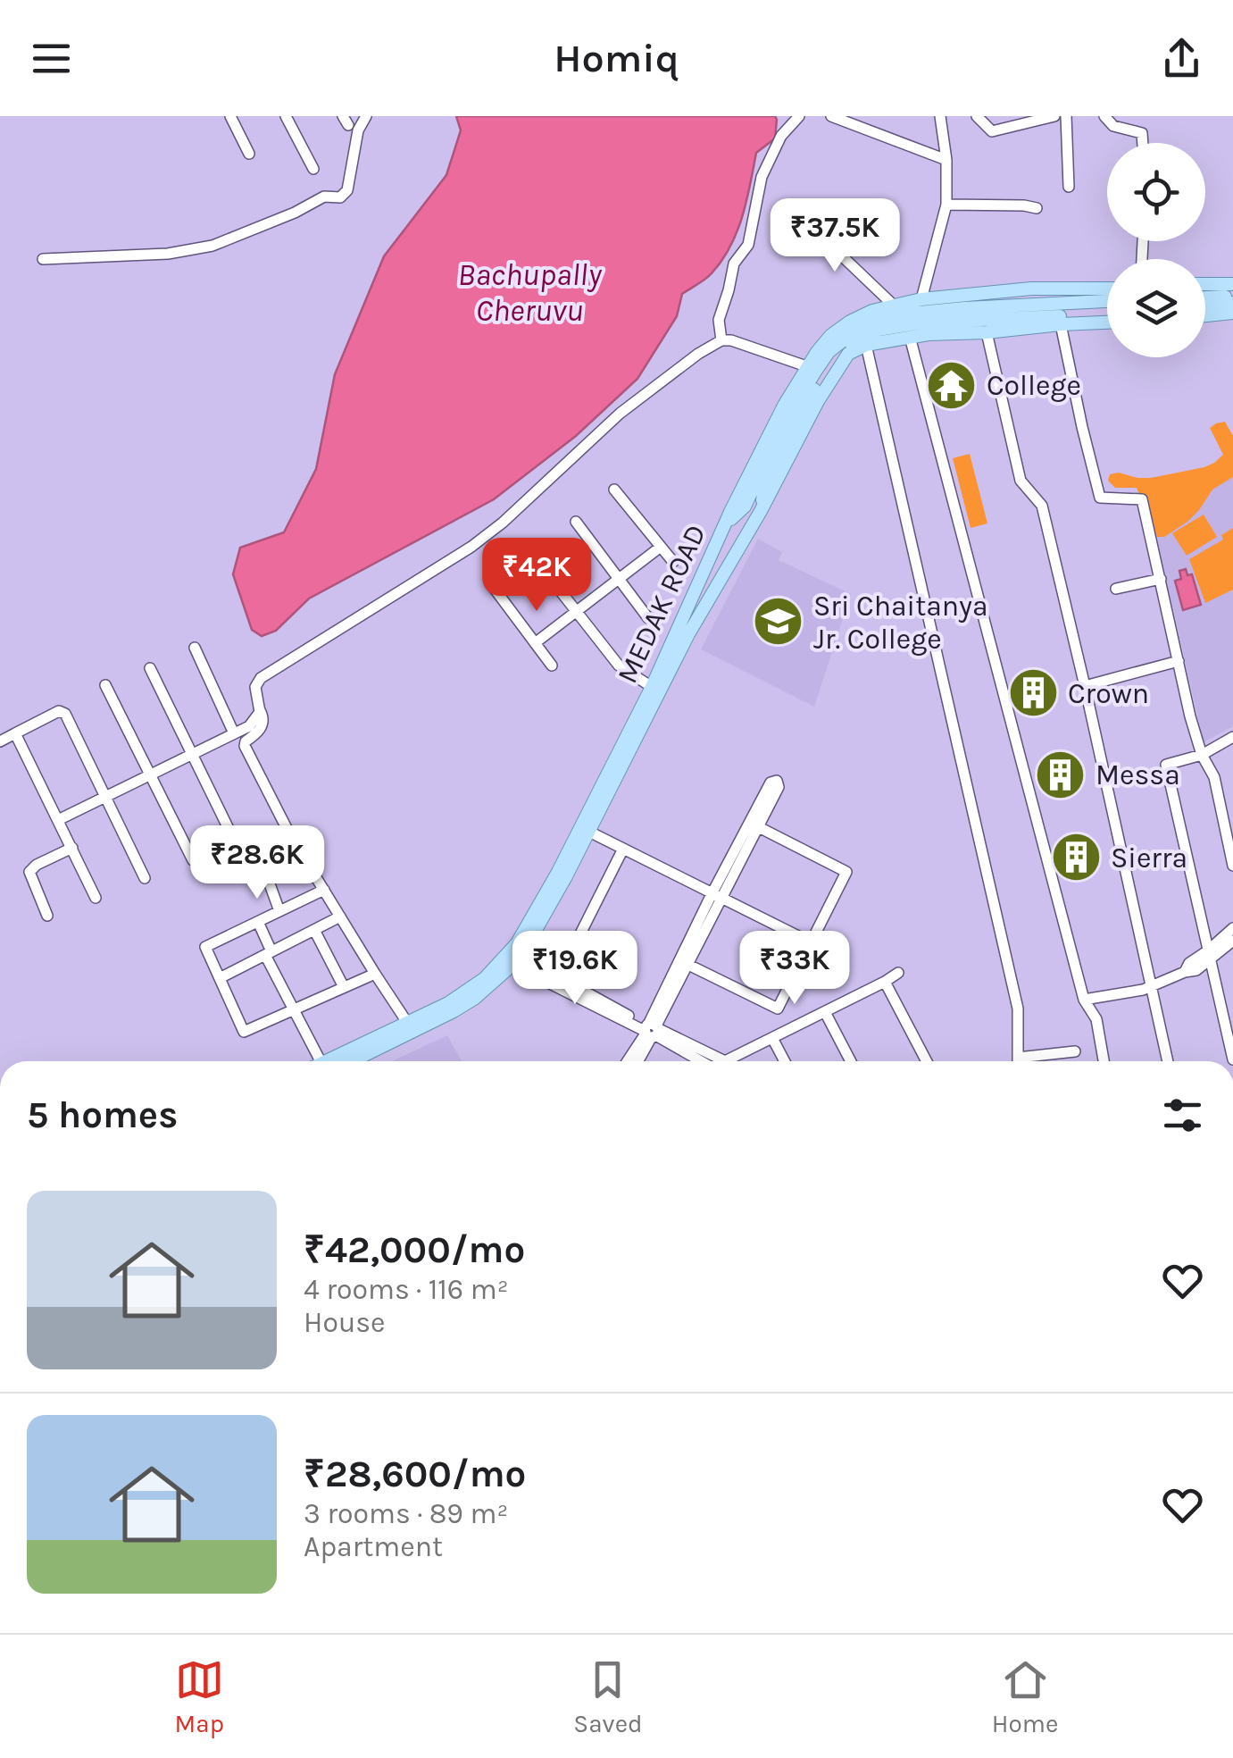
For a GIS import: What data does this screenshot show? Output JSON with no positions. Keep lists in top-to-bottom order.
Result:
{
  "streets": {
    "main road": ["MEDAK ROAD"]
  },
  "water": ["Bachupally Cheruvu"],
  "places": {
    "temple": ["College"],
    "school or university": ["Sri Chaitanya Jr. College"],
    "building": ["Crown", "Messa", "Sierra"]
  },
  "page": {
    "header": "Homiq",
    "price": [
      "₹37.5K",
      "₹42K",
      "₹28.6K",
      "₹19.6K",
      "₹33K"
    ],
    "heading": "5 homes",
    "list": [
      {
        "name": "₹42,000/mo",
        "note": "4 rooms · 116 m² · House"
      },
      {
        "name": "₹28,600/mo",
        "note": "3 rooms · 89 m² · Apartment"
      }
    ],
    "tabs": ["Map", "Saved", "Home"]
  }
}
